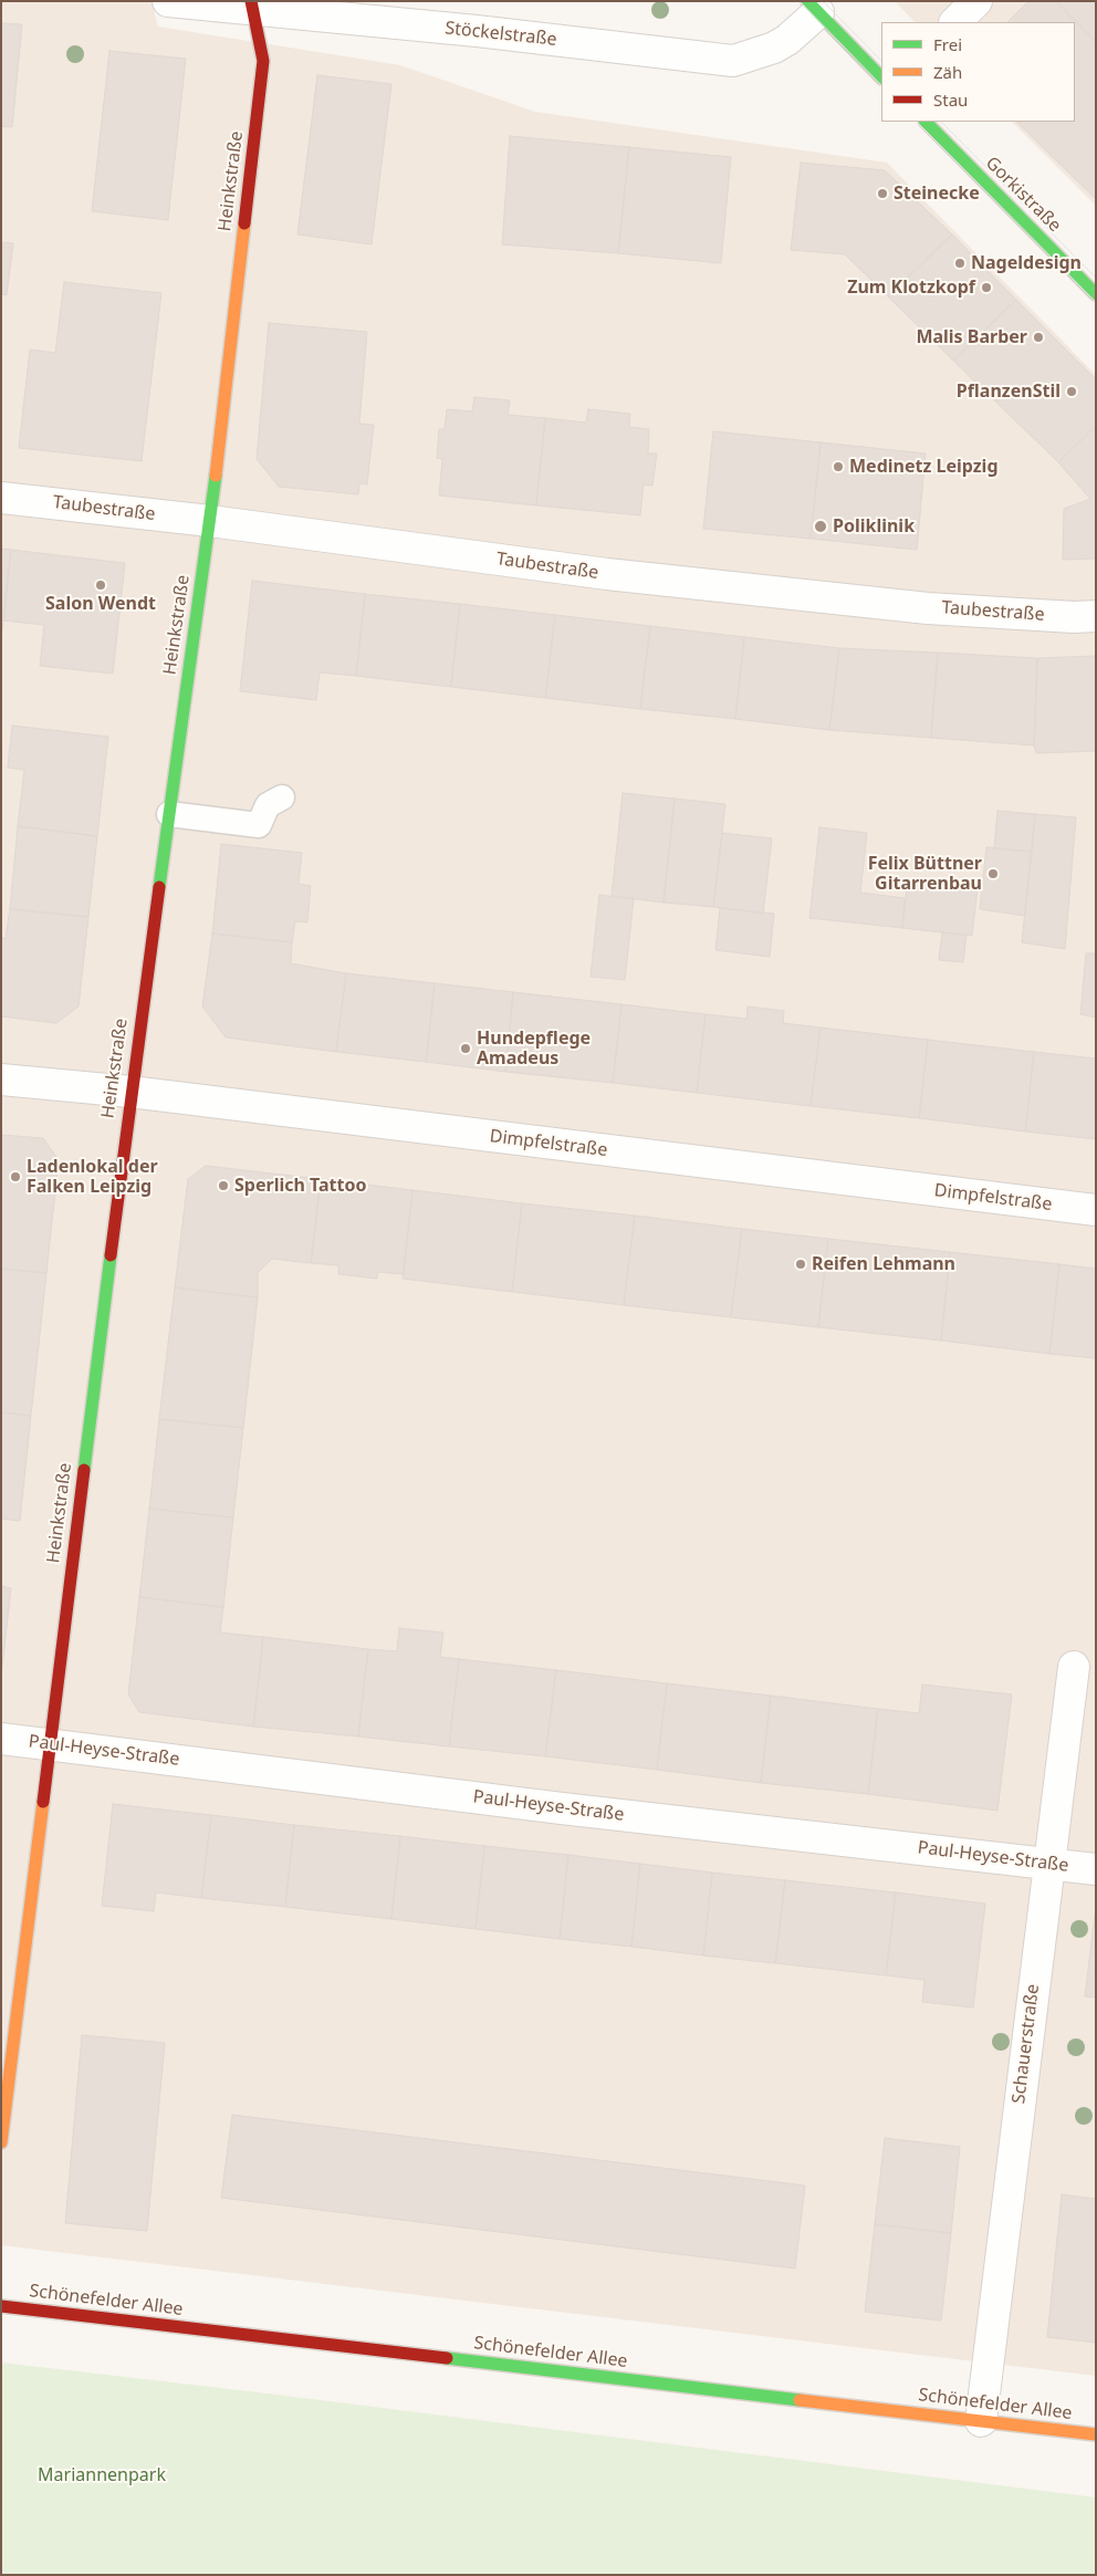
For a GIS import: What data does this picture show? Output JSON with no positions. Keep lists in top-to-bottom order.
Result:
{
  "streets": {
    "street": [
      "Stöckelstraße",
      "Heinkstraße",
      "Gorkistraße",
      "Taubestraße",
      "Dimpfelstraße",
      "Paul-Heyse-Straße",
      "Schauerstraße",
      "Schönefelder Allee"
    ]
  },
  "crossings": [
    ["Stöckelstraße", "Heinkstraße"],
    ["Heinkstraße", "Taubestraße"],
    ["Heinkstraße", "Dimpfelstraße"],
    ["Heinkstraße", "Paul-Heyse-Straße"],
    ["Paul-Heyse-Straße", "Schauerstraße"],
    ["Schauerstraße", "Schönefelder Allee"]
  ],
  "parks": ["Mariannenpark"],
  "places": [
    "Steinecke",
    "Nageldesign",
    "Zum Klotzkopf",
    "Malis Barber",
    "PflanzenStil",
    "Medinetz Leipzig",
    "Poliklinik",
    "Salon Wendt",
    "Felix Büttner Gitarrenbau",
    "Hundepflege Amadeus",
    "Ladenlokal der Falken Leipzig",
    "Sperlich Tattoo",
    "Reifen Lehmann"
  ],
  "legend": ["Frei", "Zäh", "Stau"]
}
